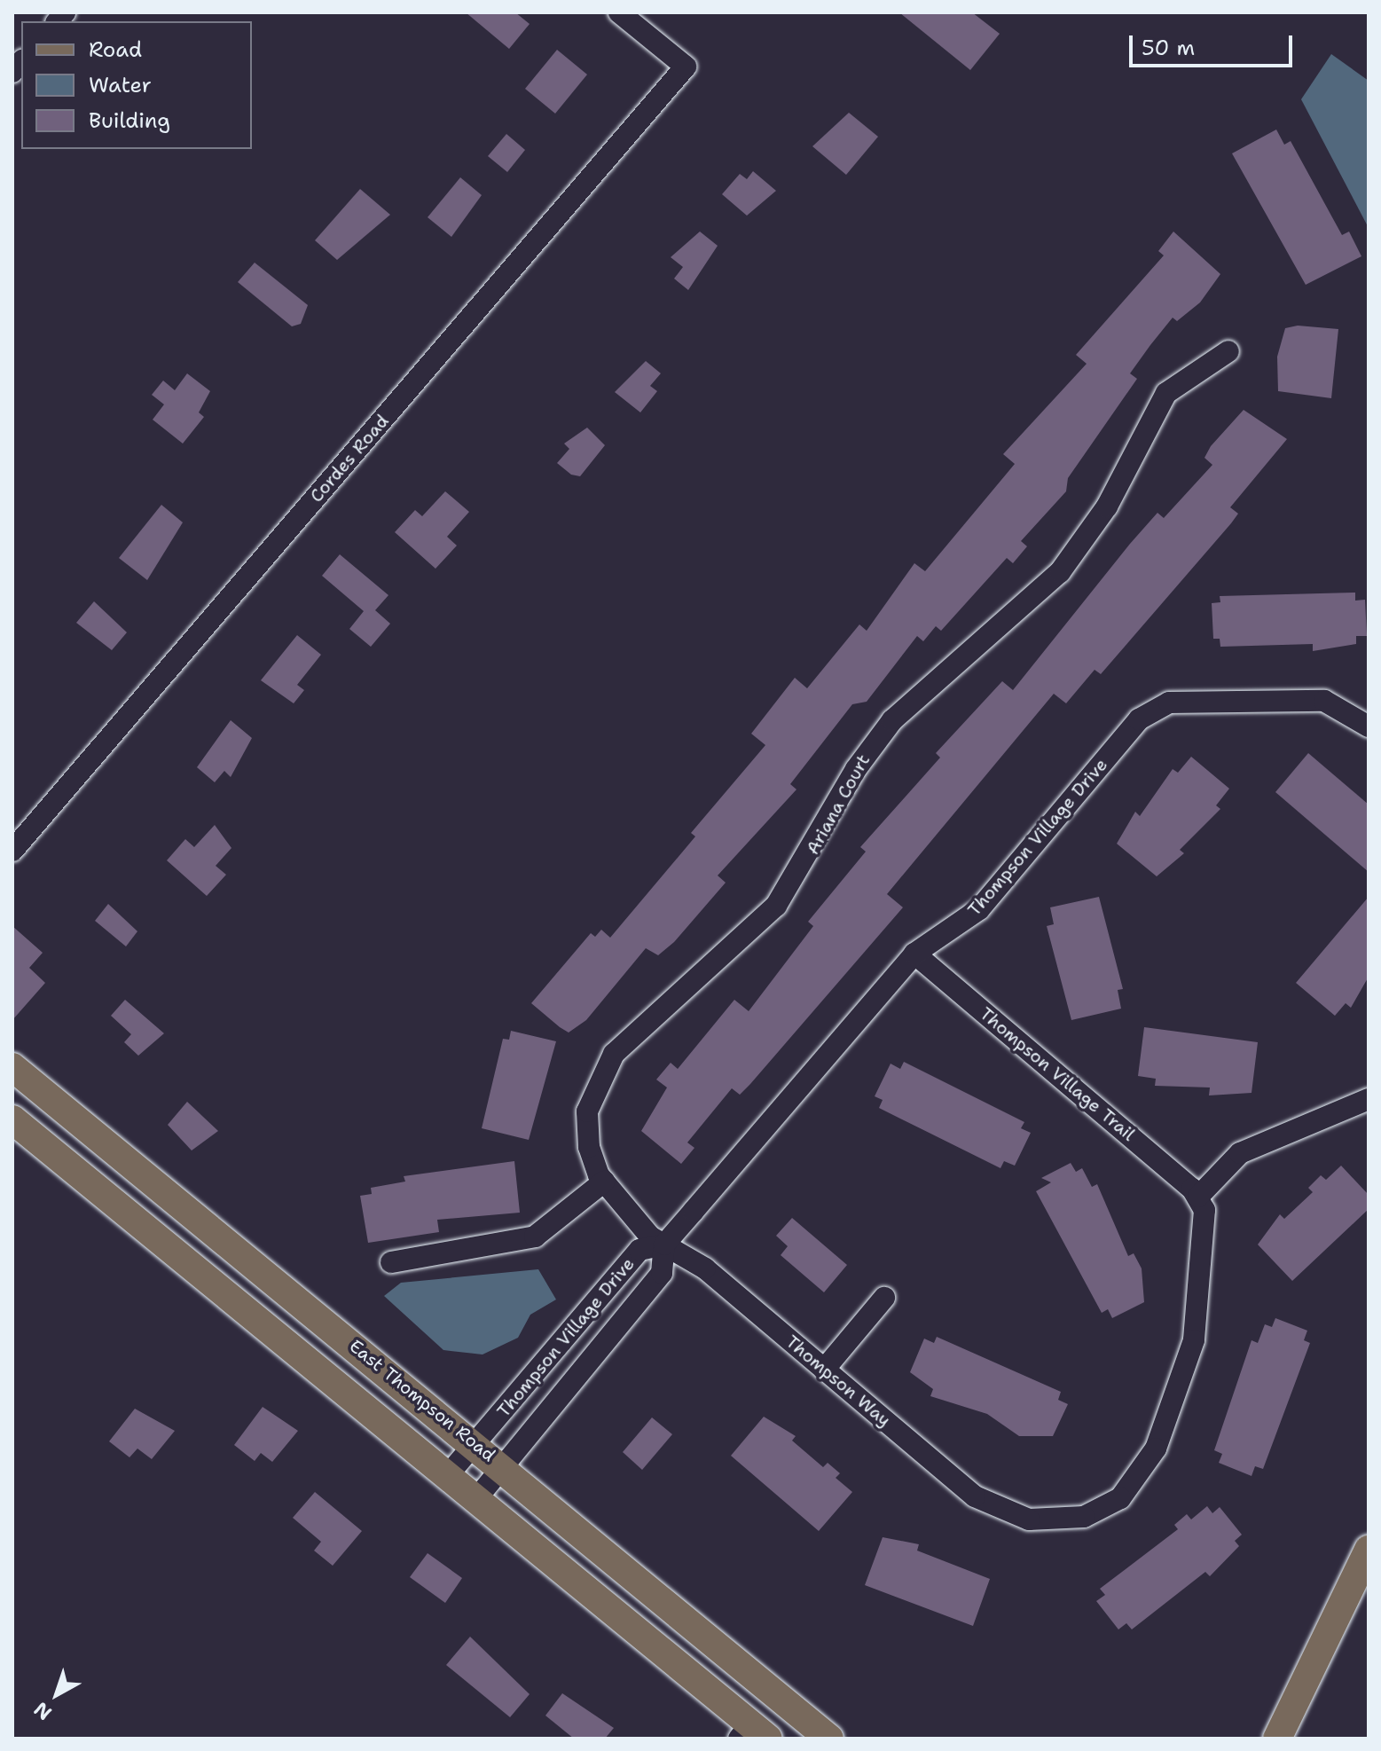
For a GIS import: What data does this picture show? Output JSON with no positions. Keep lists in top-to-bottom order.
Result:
{
  "streets": {
    "main road": ["East Thompson Road"],
    "street": [
      "Cordes Road",
      "Ariana Court",
      "Thompson Village Drive",
      "Thompson Village Trail",
      "Thompson Way"
    ]
  },
  "crossings": [
    ["Ariana Court", "Thompson Village Drive"],
    ["Ariana Court", "Thompson Way"],
    ["Thompson Village Drive", "Thompson Village Trail"],
    ["Thompson Village Drive", "Thompson Way"],
    ["Thompson Village Drive", "East Thompson Road"],
    ["Thompson Village Trail", "Thompson Way"]
  ],
  "legend": ["Road", "Water", "Building"],
  "scale_bar": "50 m",
  "north": "bottom left"
}
